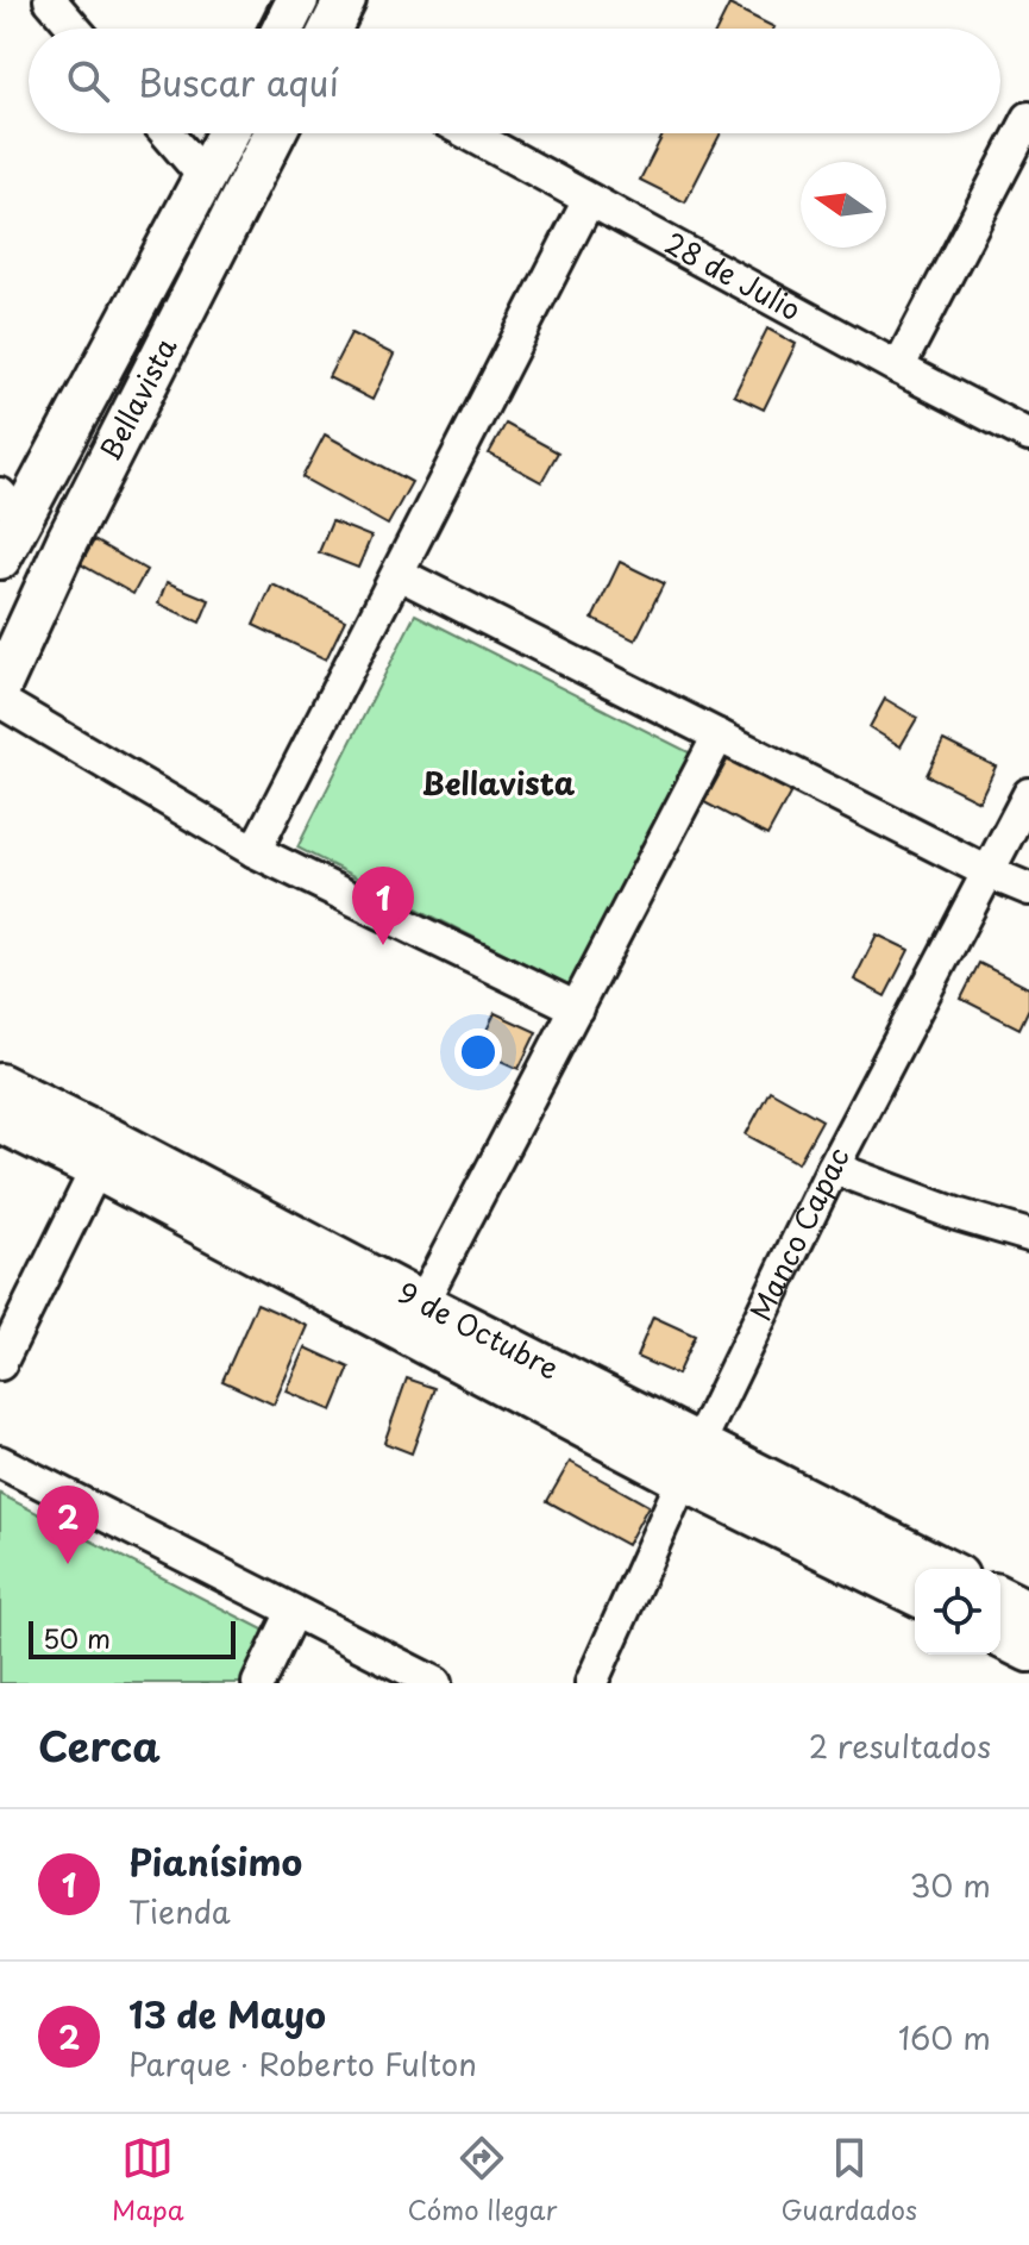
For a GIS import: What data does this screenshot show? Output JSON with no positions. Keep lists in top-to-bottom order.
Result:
{
  "streets": {
    "street": [
      "28 de Julio",
      "Bellavista",
      "Manco Capac",
      "9 de Octubre"
    ]
  },
  "crossings": [
    ["Manco Capac", "9 de Octubre"]
  ],
  "districts": ["Bellavista"],
  "scale_bar": "50 m",
  "north": "left",
  "page": {
    "search": "Buscar aquí",
    "pins": ["1", "2"],
    "scale": "50 m",
    "heading": ["Cerca", "2 resultados"],
    "list": [
      {
        "mark": "1",
        "name": "Pianísimo",
        "note": "Tienda",
        "value": "30 m"
      },
      {
        "mark": "2",
        "name": "13 de Mayo",
        "note": "Parque · Roberto Fulton",
        "value": "160 m"
      }
    ],
    "nav": ["Mapa", "Cómo llegar", "Guardados"]
  }
}
